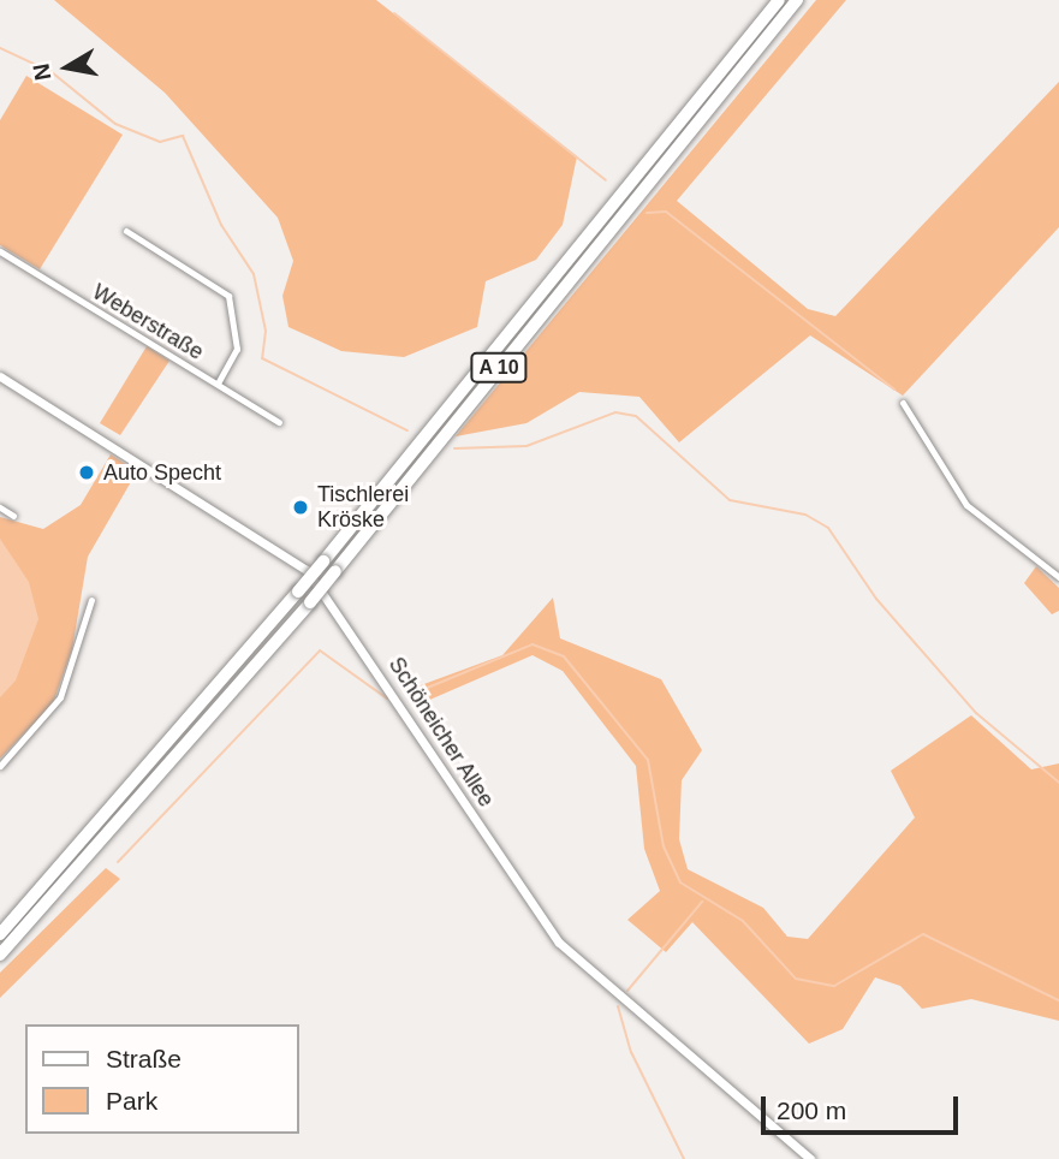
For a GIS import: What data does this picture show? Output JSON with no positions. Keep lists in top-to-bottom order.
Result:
{
  "streets": {
    "highway": ["A 10"],
    "street": ["Weberstraße", "Schöneicher Allee"]
  },
  "places": ["Auto Specht", "Tischlerei Kröske"],
  "legend": ["Straße", "Park"],
  "scale_bar": "200 m",
  "north": "left"
}
